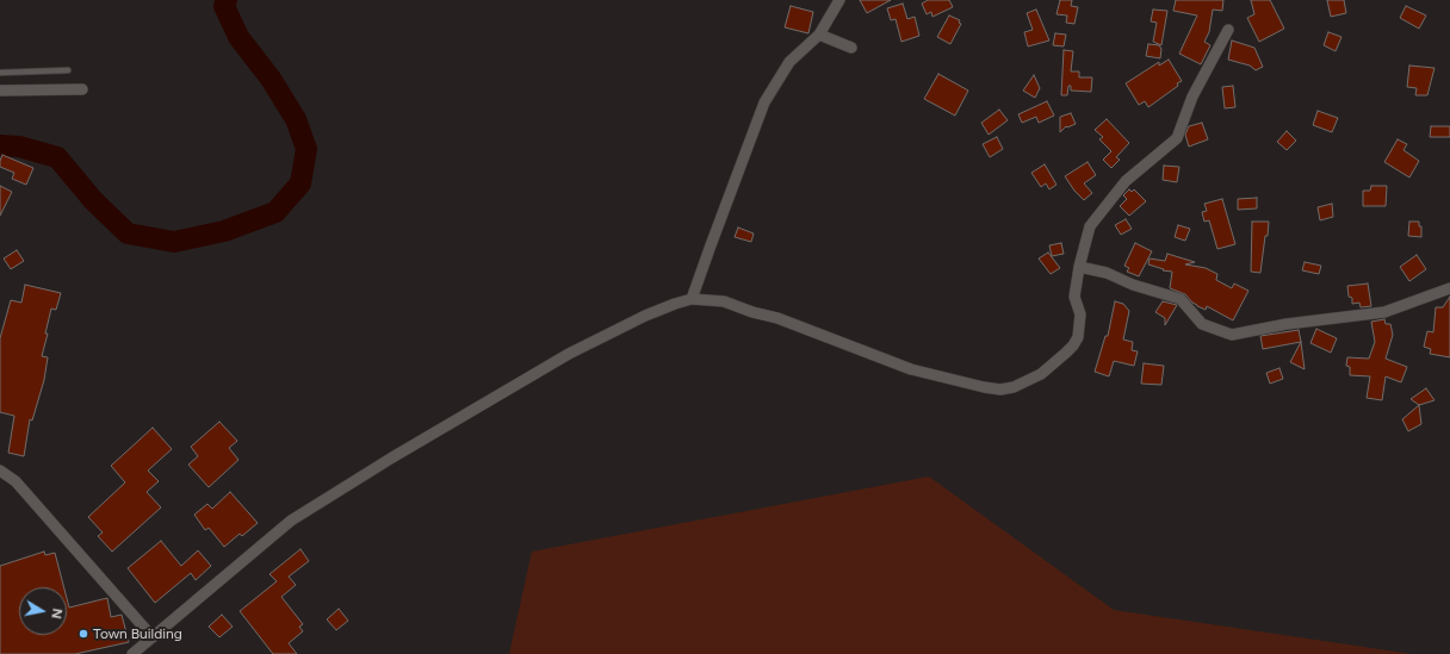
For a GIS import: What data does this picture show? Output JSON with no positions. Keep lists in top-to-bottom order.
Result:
{
  "places": ["Town Building"],
  "north": "right"
}
